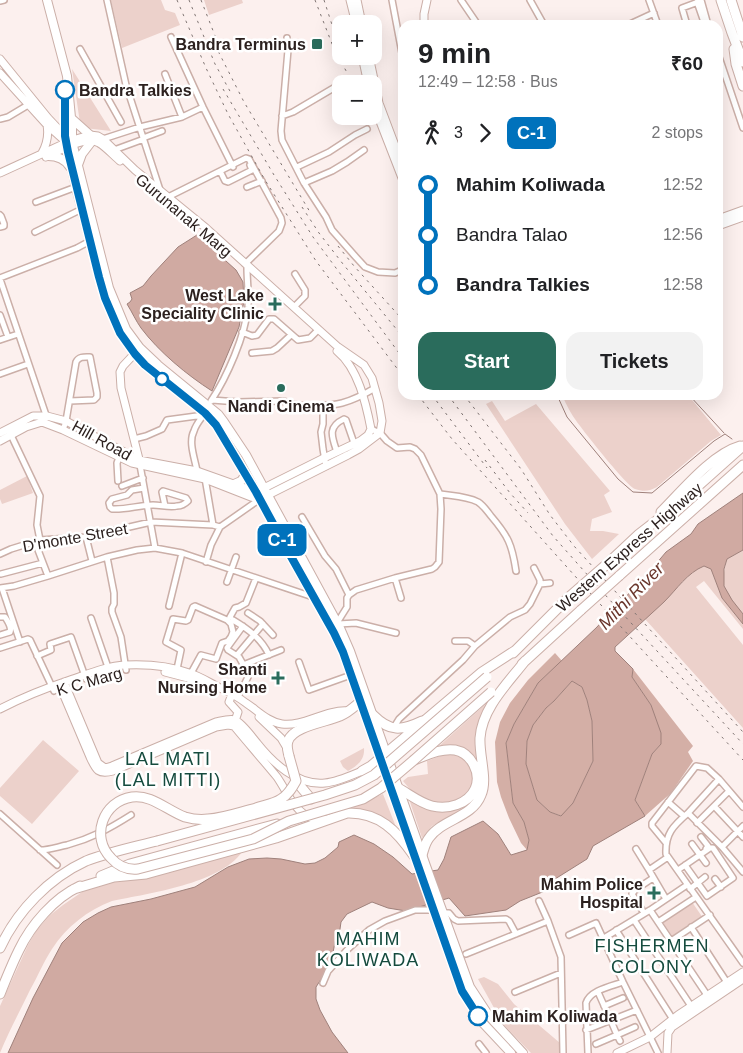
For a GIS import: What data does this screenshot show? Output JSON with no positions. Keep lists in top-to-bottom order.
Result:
{
  "streets": {
    "highway": ["Western Express Highway"],
    "main road": ["Gurunanak Marg", "Hill Road", "K C Marg"],
    "street": ["D'monte Street"]
  },
  "districts": ["LAL MATI (LAL MITTI)", "MAHIM KOLIWADA", "FISHERMEN COLONY"],
  "water": ["Mithi River"],
  "places": {
    "transit": ["Bandra Terminus"],
    "other": ["Bandra Talkies", "Nandi Cinema", "Mahim Koliwada"],
    "health": ["West Lake Speciality Clinic", "Shanti Nursing Home", "Mahim Police Hospital"]
  },
  "lines": ["bus line C-1"],
  "page": {
    "on_map": "C-1",
    "map_buttons": ["+", "−"],
    "heading": ["9 min", "12:49 – 12:58 · Bus", "₹60"],
    "legs": ["3", "C-1", "2 stops"],
    "list": [
      {
        "name": "Mahim Koliwada",
        "value": "12:52"
      },
      {
        "name": "Bandra Talao",
        "value": "12:56"
      },
      {
        "name": "Bandra Talkies",
        "value": "12:58"
      }
    ],
    "buttons": ["Start", "Tickets"]
  }
}
